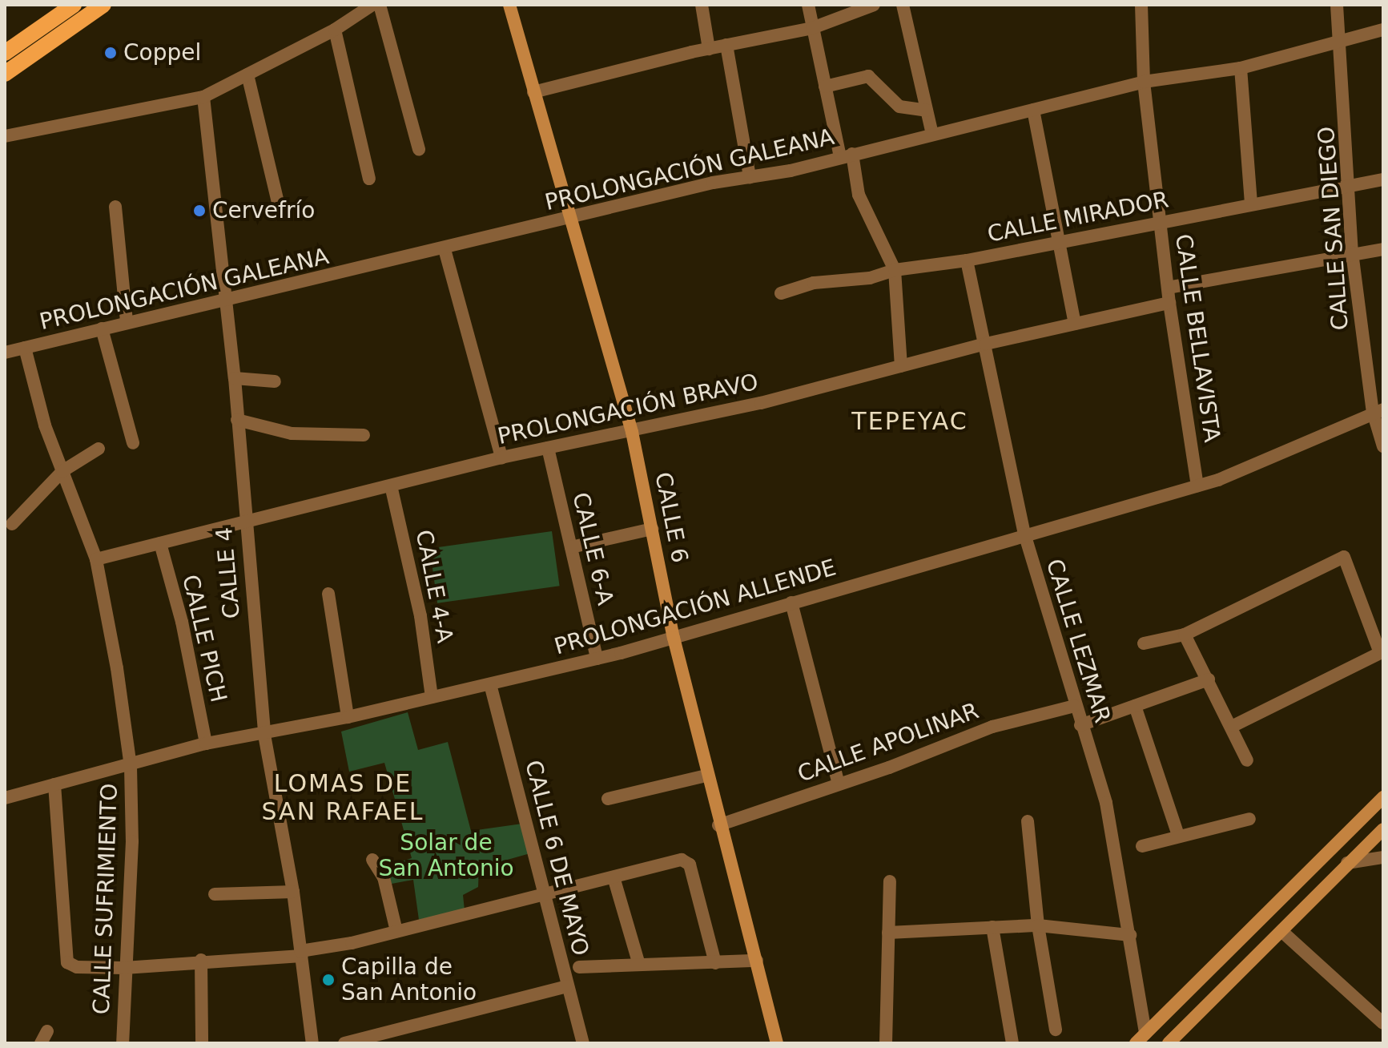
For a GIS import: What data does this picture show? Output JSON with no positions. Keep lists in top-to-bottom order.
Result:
{
  "streets": {
    "street": [
      "PROLONGACIÓN GALEANA",
      "CALLE MIRADOR",
      "CALLE SAN DIEGO",
      "CALLE BELLAVISTA",
      "PROLONGACIÓN BRAVO",
      "CALLE 6",
      "CALLE 6-A",
      "CALLE 4",
      "CALLE 4-A",
      "PROLONGACIÓN ALLENDE",
      "CALLE PICH",
      "CALLE LEZMAR",
      "CALLE APOLINAR",
      "CALLE 6 DE MAYO",
      "CALLE SUFRIMIENTO"
    ]
  },
  "crossings": [
    ["PROLONGACIÓN GALEANA", "CALLE SAN DIEGO"],
    ["PROLONGACIÓN GALEANA", "CALLE BELLAVISTA"],
    ["PROLONGACIÓN GALEANA", "CALLE 6"],
    ["PROLONGACIÓN GALEANA", "CALLE 4"],
    ["PROLONGACIÓN GALEANA", "CALLE SUFRIMIENTO"],
    ["CALLE MIRADOR", "CALLE SAN DIEGO"],
    ["CALLE MIRADOR", "CALLE BELLAVISTA"],
    ["CALLE MIRADOR", "CALLE LEZMAR"],
    ["CALLE SAN DIEGO", "PROLONGACIÓN ALLENDE"],
    ["CALLE BELLAVISTA", "PROLONGACIÓN BRAVO"],
    ["CALLE BELLAVISTA", "PROLONGACIÓN ALLENDE"],
    ["PROLONGACIÓN BRAVO", "CALLE 6"],
    ["PROLONGACIÓN BRAVO", "CALLE 6-A"],
    ["PROLONGACIÓN BRAVO", "CALLE 4"],
    ["PROLONGACIÓN BRAVO", "CALLE 4-A"],
    ["PROLONGACIÓN BRAVO", "CALLE PICH"],
    ["PROLONGACIÓN BRAVO", "CALLE LEZMAR"],
    ["PROLONGACIÓN BRAVO", "CALLE SUFRIMIENTO"],
    ["CALLE 6", "PROLONGACIÓN ALLENDE"],
    ["CALLE 6", "CALLE APOLINAR"],
    ["CALLE 6-A", "PROLONGACIÓN ALLENDE"],
    ["CALLE 4", "PROLONGACIÓN ALLENDE"],
    ["CALLE 4-A", "PROLONGACIÓN ALLENDE"],
    ["PROLONGACIÓN ALLENDE", "CALLE PICH"],
    ["PROLONGACIÓN ALLENDE", "CALLE LEZMAR"],
    ["PROLONGACIÓN ALLENDE", "CALLE 6 DE MAYO"],
    ["PROLONGACIÓN ALLENDE", "CALLE SUFRIMIENTO"],
    ["CALLE LEZMAR", "CALLE APOLINAR"]
  ],
  "districts": ["TEPEYAC", "LOMAS DE SAN RAFAEL"],
  "parks": ["Solar de San Antonio"],
  "places": ["Coppel", "Cervefrío", "Capilla de San Antonio"]
}
